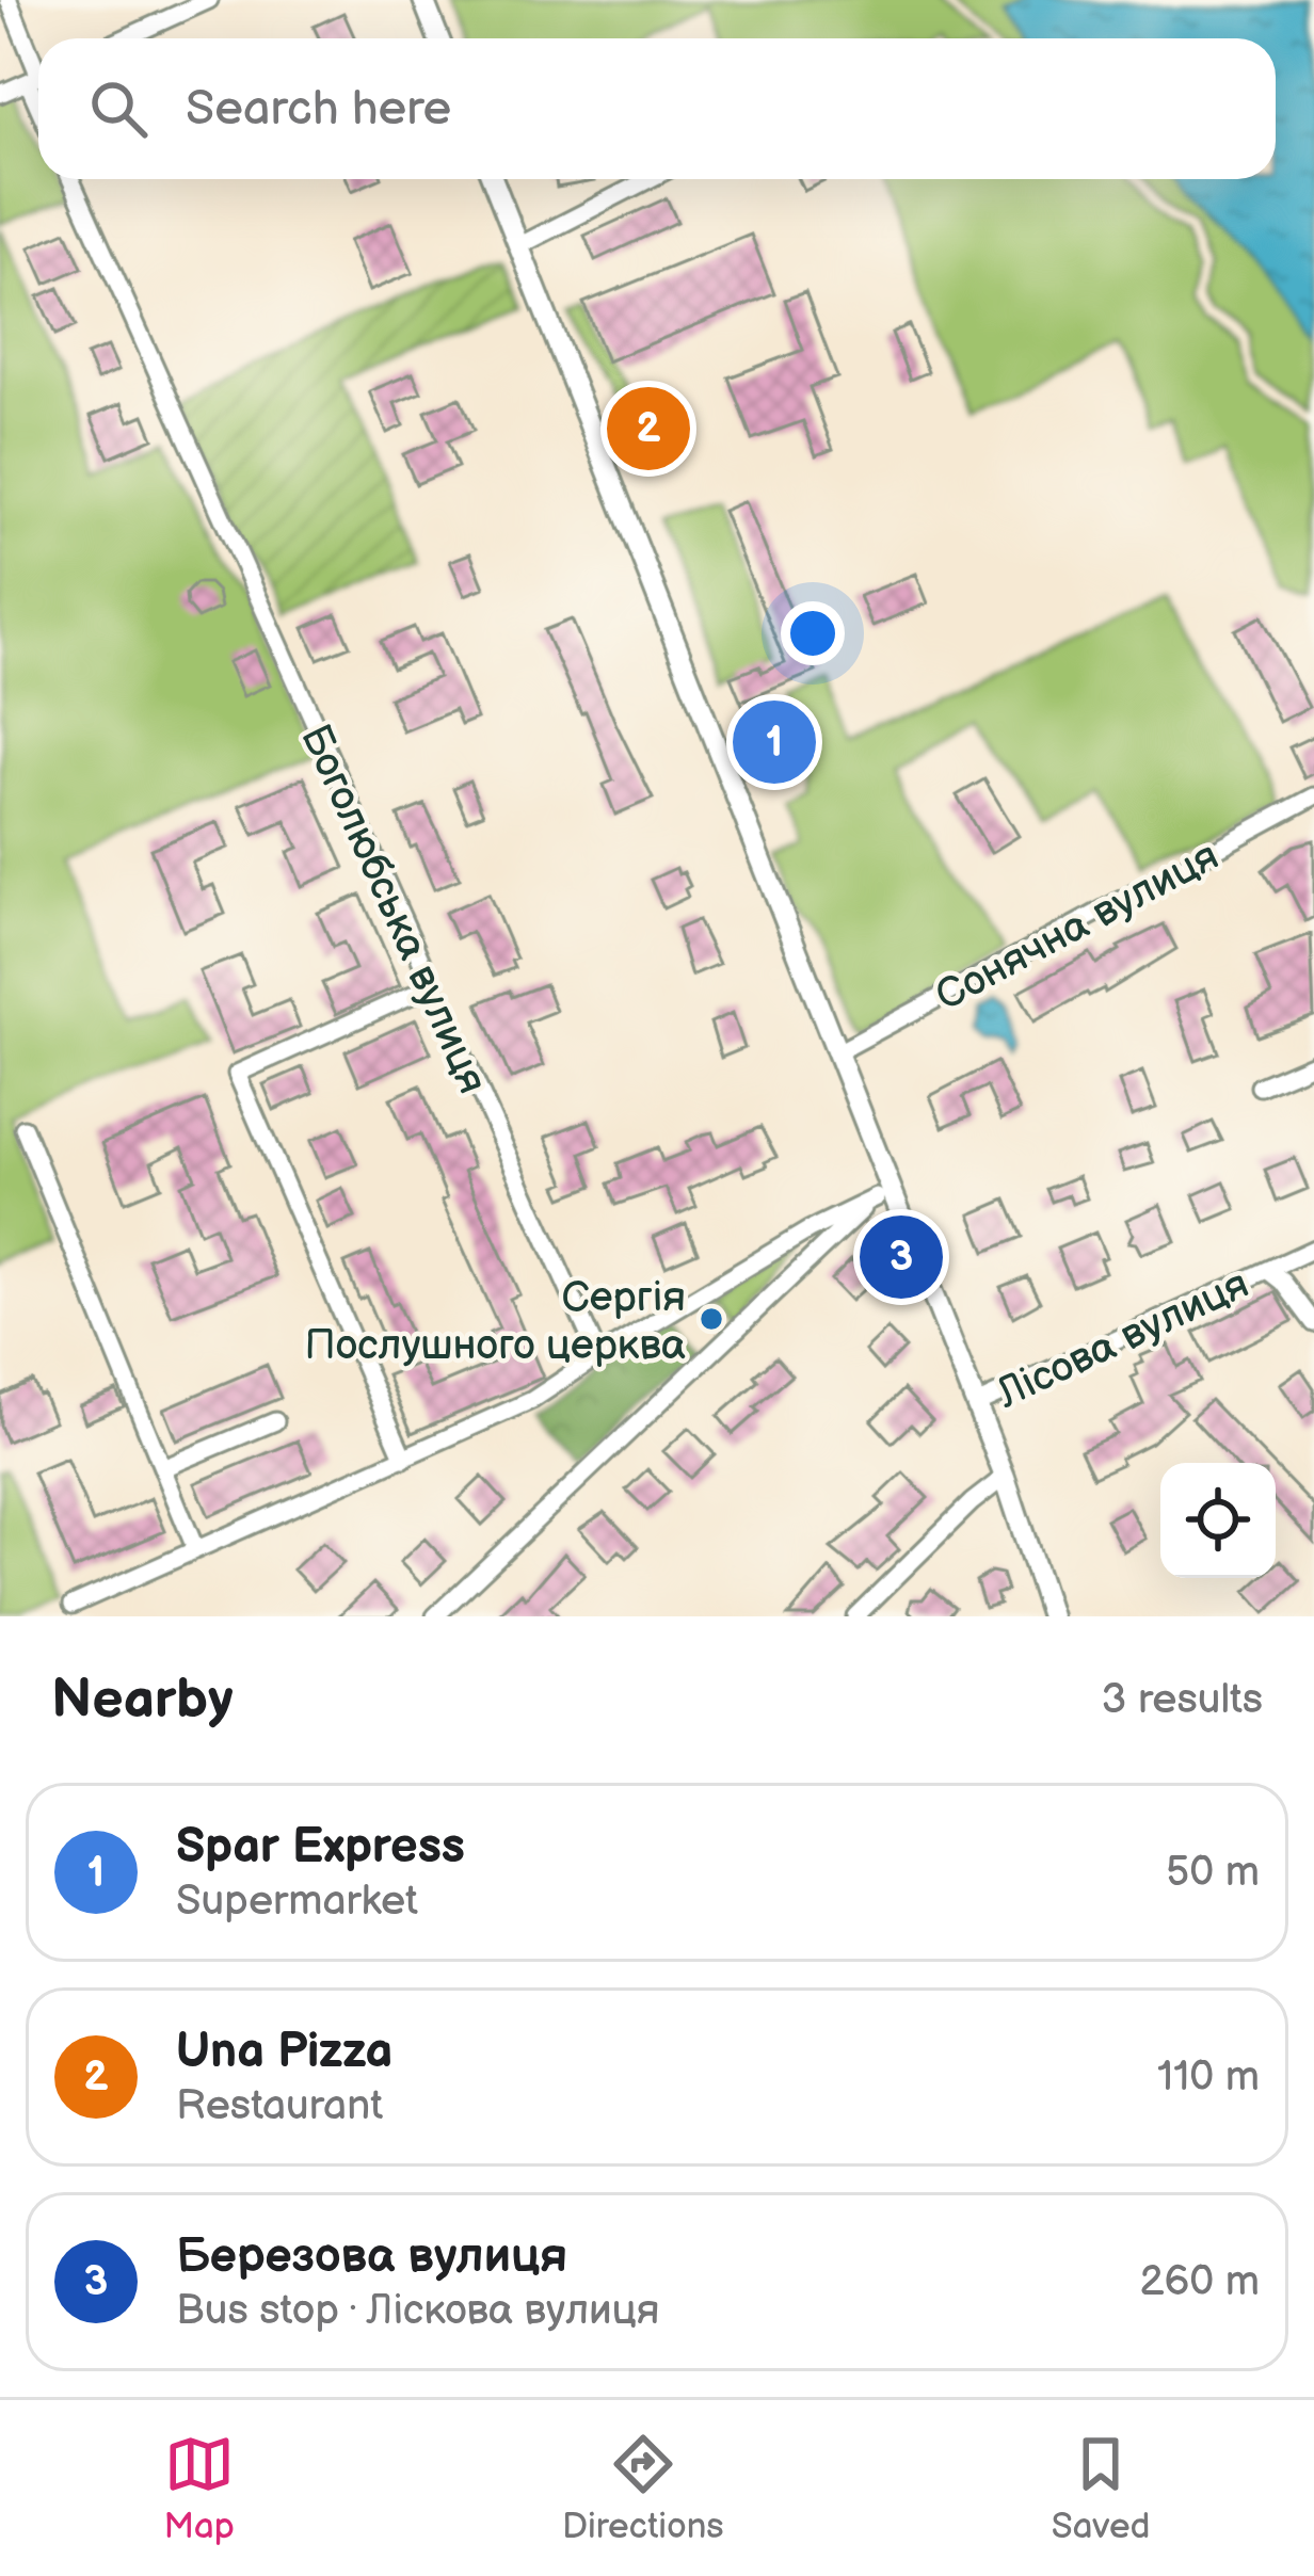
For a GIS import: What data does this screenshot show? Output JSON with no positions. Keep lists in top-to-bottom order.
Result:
{
  "streets": {
    "street": ["Боголюбська вулиця", "Сонячна вулиця", "Лісова вулиця"]
  },
  "places": ["Сергія Послушного церква"],
  "page": {
    "search": "Search here",
    "pins": ["2", "1", "3"],
    "heading": ["Nearby", "3 results"],
    "list": [
      {
        "mark": "1",
        "name": "Spar Express",
        "note": "Supermarket",
        "value": "50 m"
      },
      {
        "mark": "2",
        "name": "Una Pizza",
        "note": "Restaurant",
        "value": "110 m"
      },
      {
        "mark": "3",
        "name": "Березова вулиця",
        "note": "Bus stop · Ліскова вулиця",
        "value": "260 m"
      }
    ],
    "nav": ["Map", "Directions", "Saved"]
  }
}
